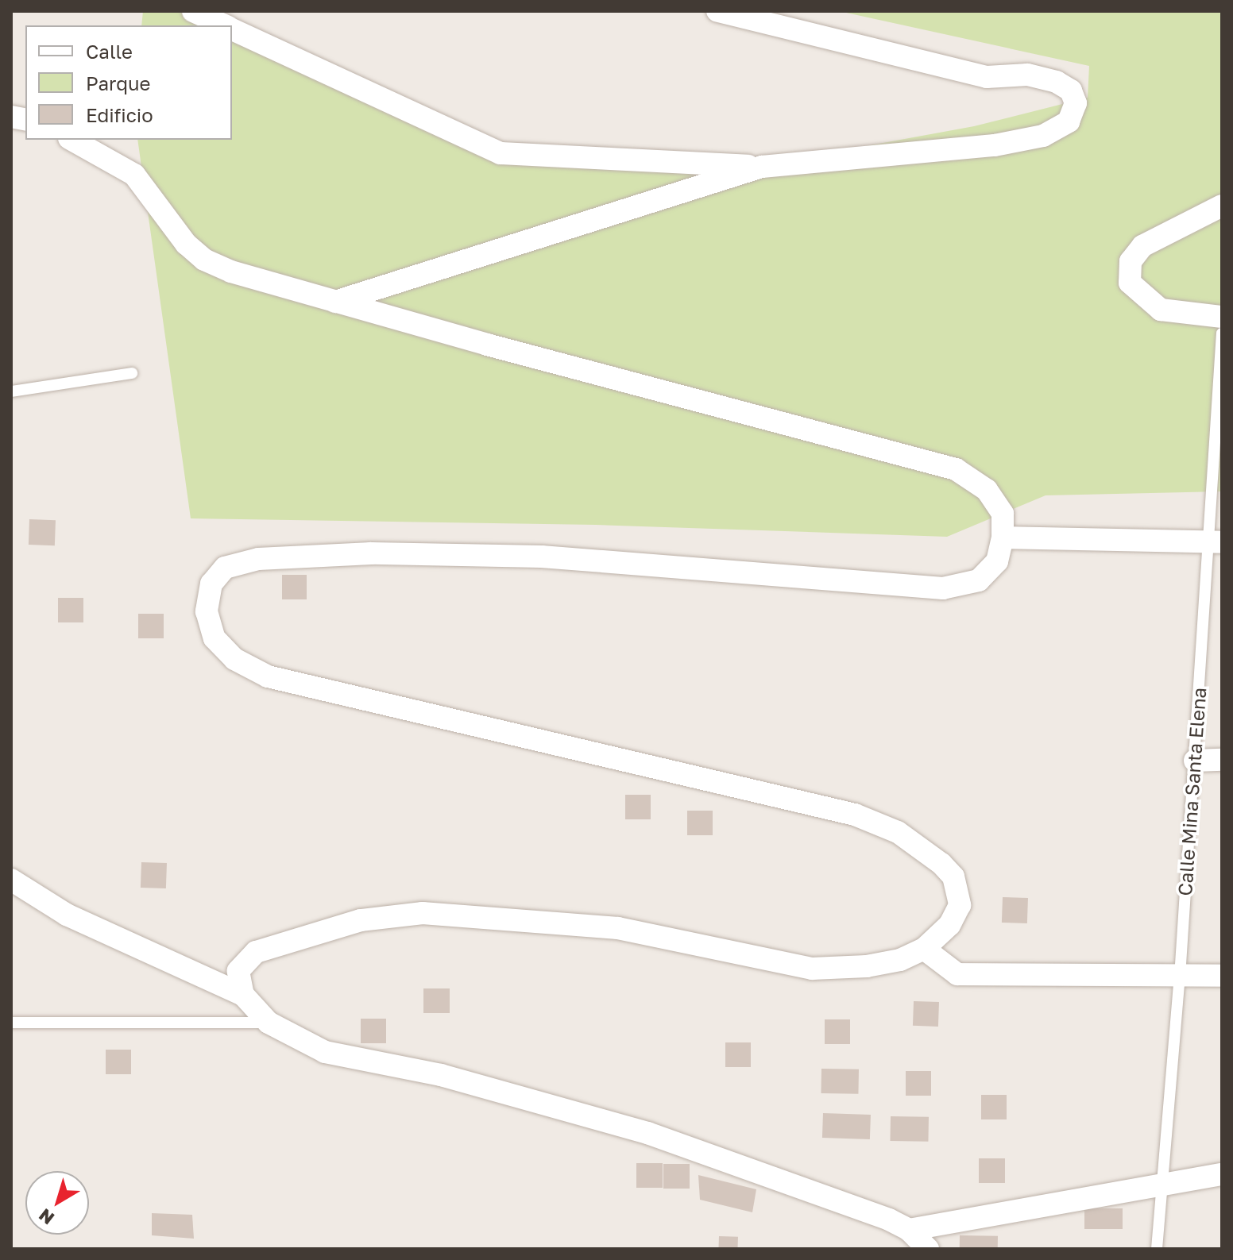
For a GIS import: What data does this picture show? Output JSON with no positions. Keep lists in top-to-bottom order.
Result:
{
  "streets": {
    "lane": ["Calle Mina Santa Elena"]
  },
  "legend": ["Calle", "Parque", "Edificio"],
  "north": "bottom left"
}
